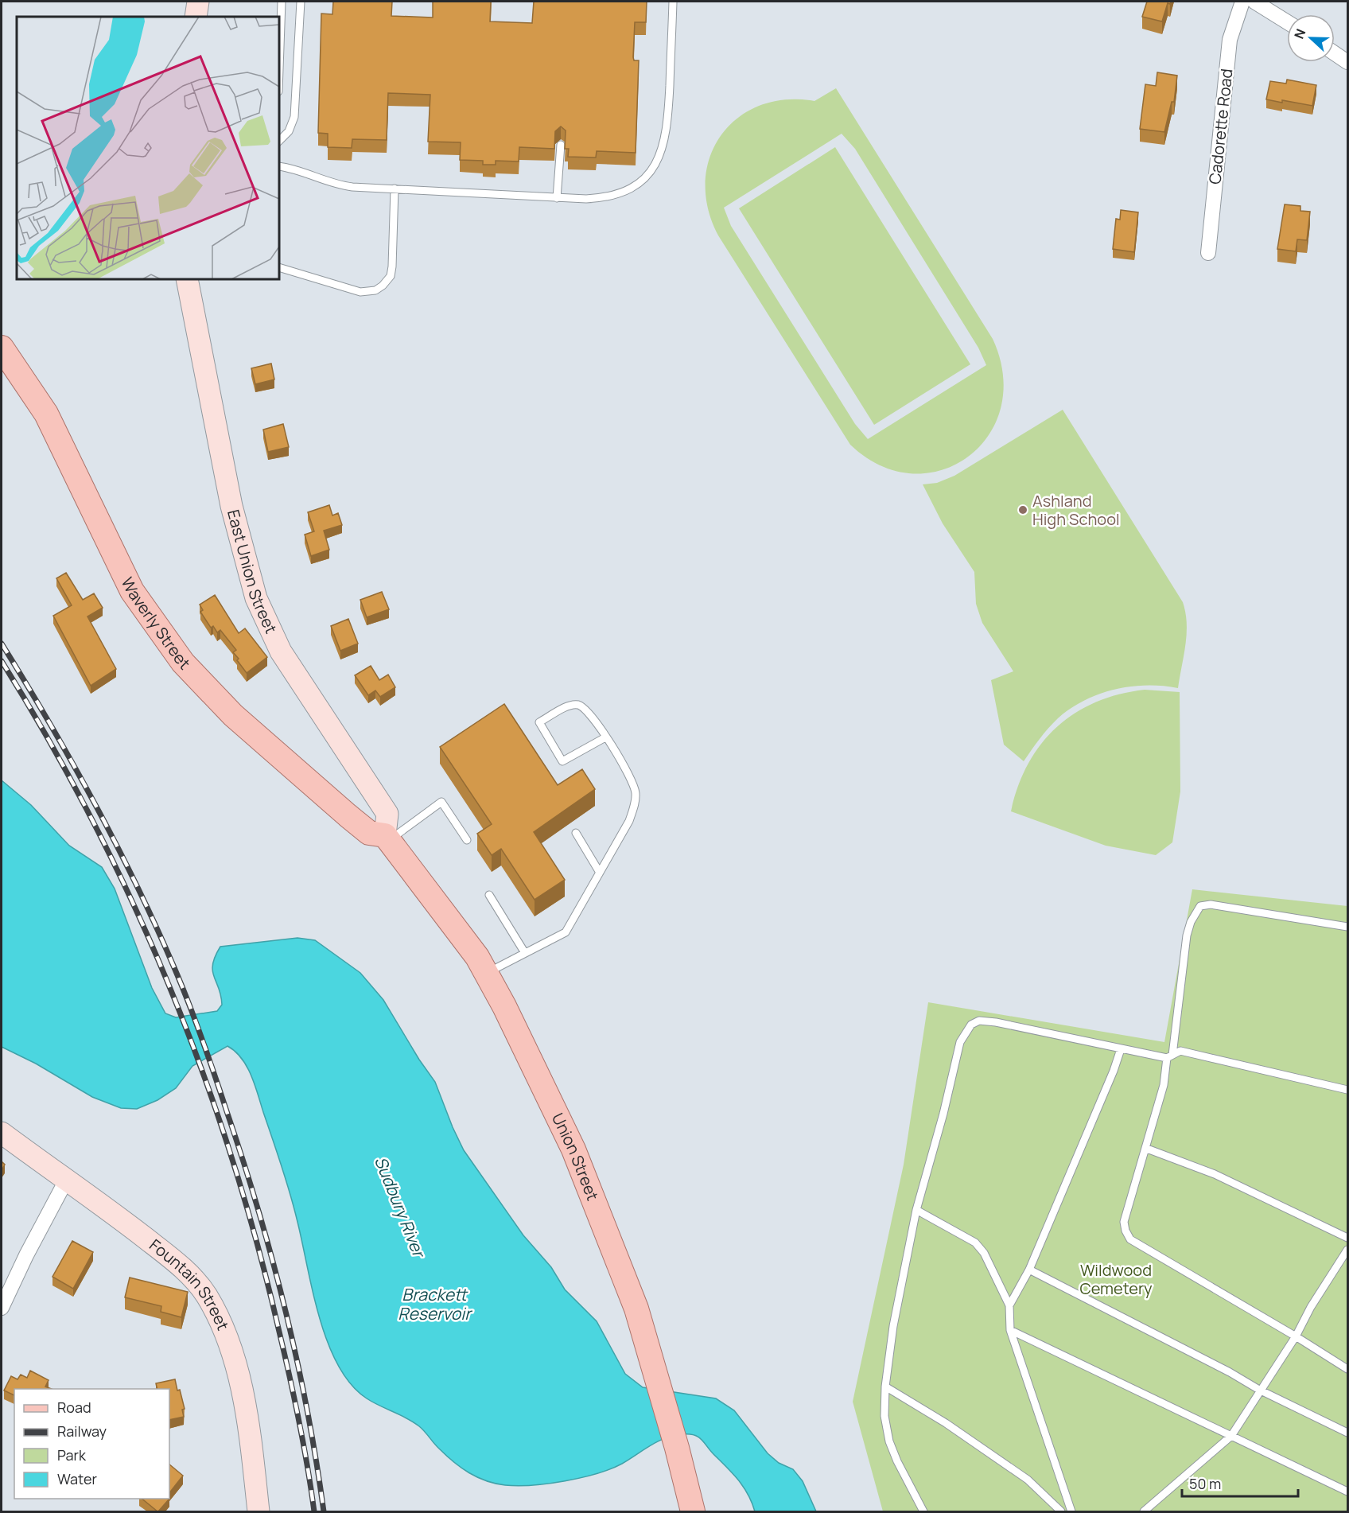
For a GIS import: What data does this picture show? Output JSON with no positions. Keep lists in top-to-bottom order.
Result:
{
  "streets": {
    "main road": ["Waverly Street", "Union Street"],
    "street": ["Cadorette Road", "East Union Street", "Fountain Street"]
  },
  "crossings": [
    ["East Union Street", "Waverly Street"],
    ["East Union Street", "Union Street"],
    ["Waverly Street", "Union Street"]
  ],
  "water": ["Sudbury River", "Brackett Reservoir"],
  "parks": ["Wildwood Cemetery"],
  "places": ["Ashland High School"],
  "legend": [
    "Road",
    "Railway",
    "Park",
    "Water"
  ],
  "scale_bar": "50 m",
  "north": "left"
}
